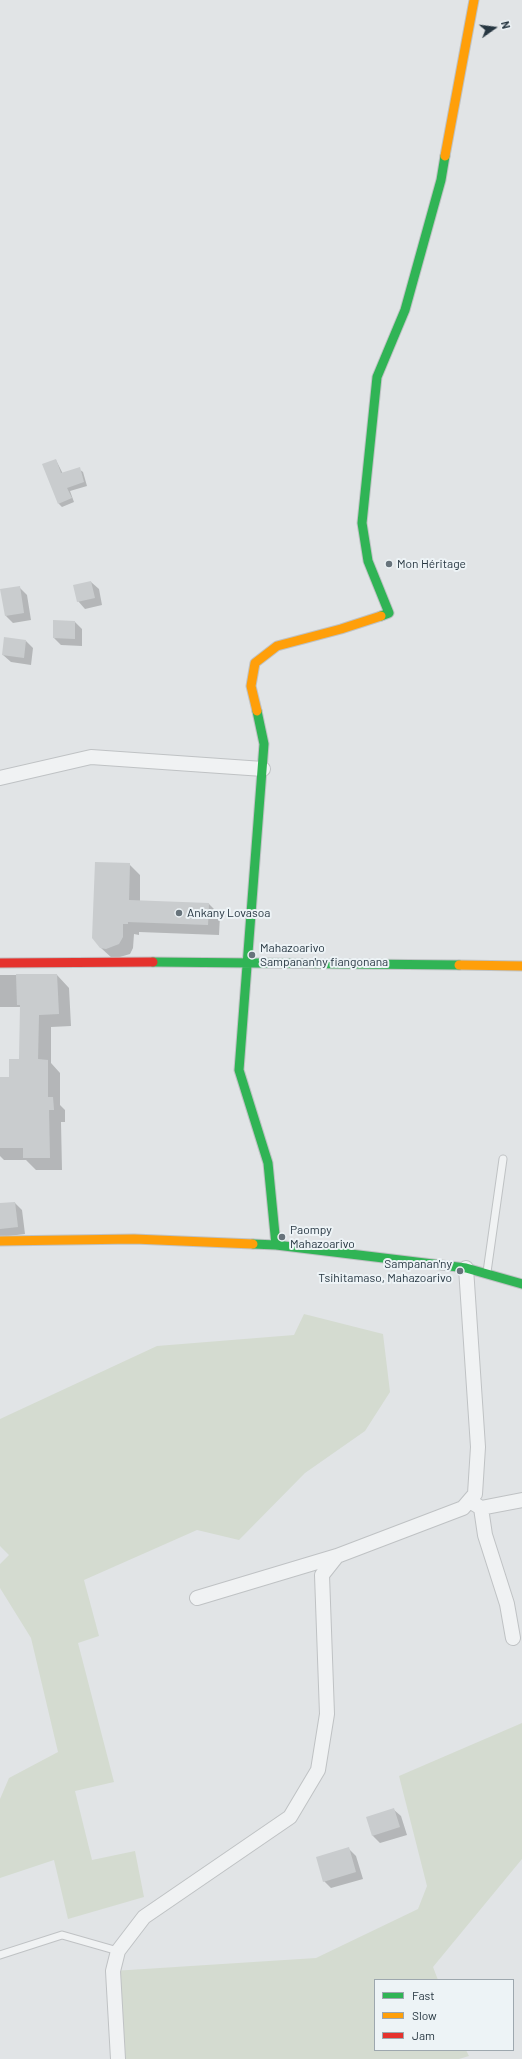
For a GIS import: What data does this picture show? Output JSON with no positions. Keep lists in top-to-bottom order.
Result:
{
  "places": [
    "Mon Héritage",
    "Ankany Lovasoa",
    "Mahazoarivo Sampanan'ny fiangonana",
    "Paompy Mahazoarivo",
    "Sampanan'ny Tsihitamaso, Mahazoarivo"
  ],
  "legend": ["Fast", "Slow", "Jam"],
  "north": "right"
}
